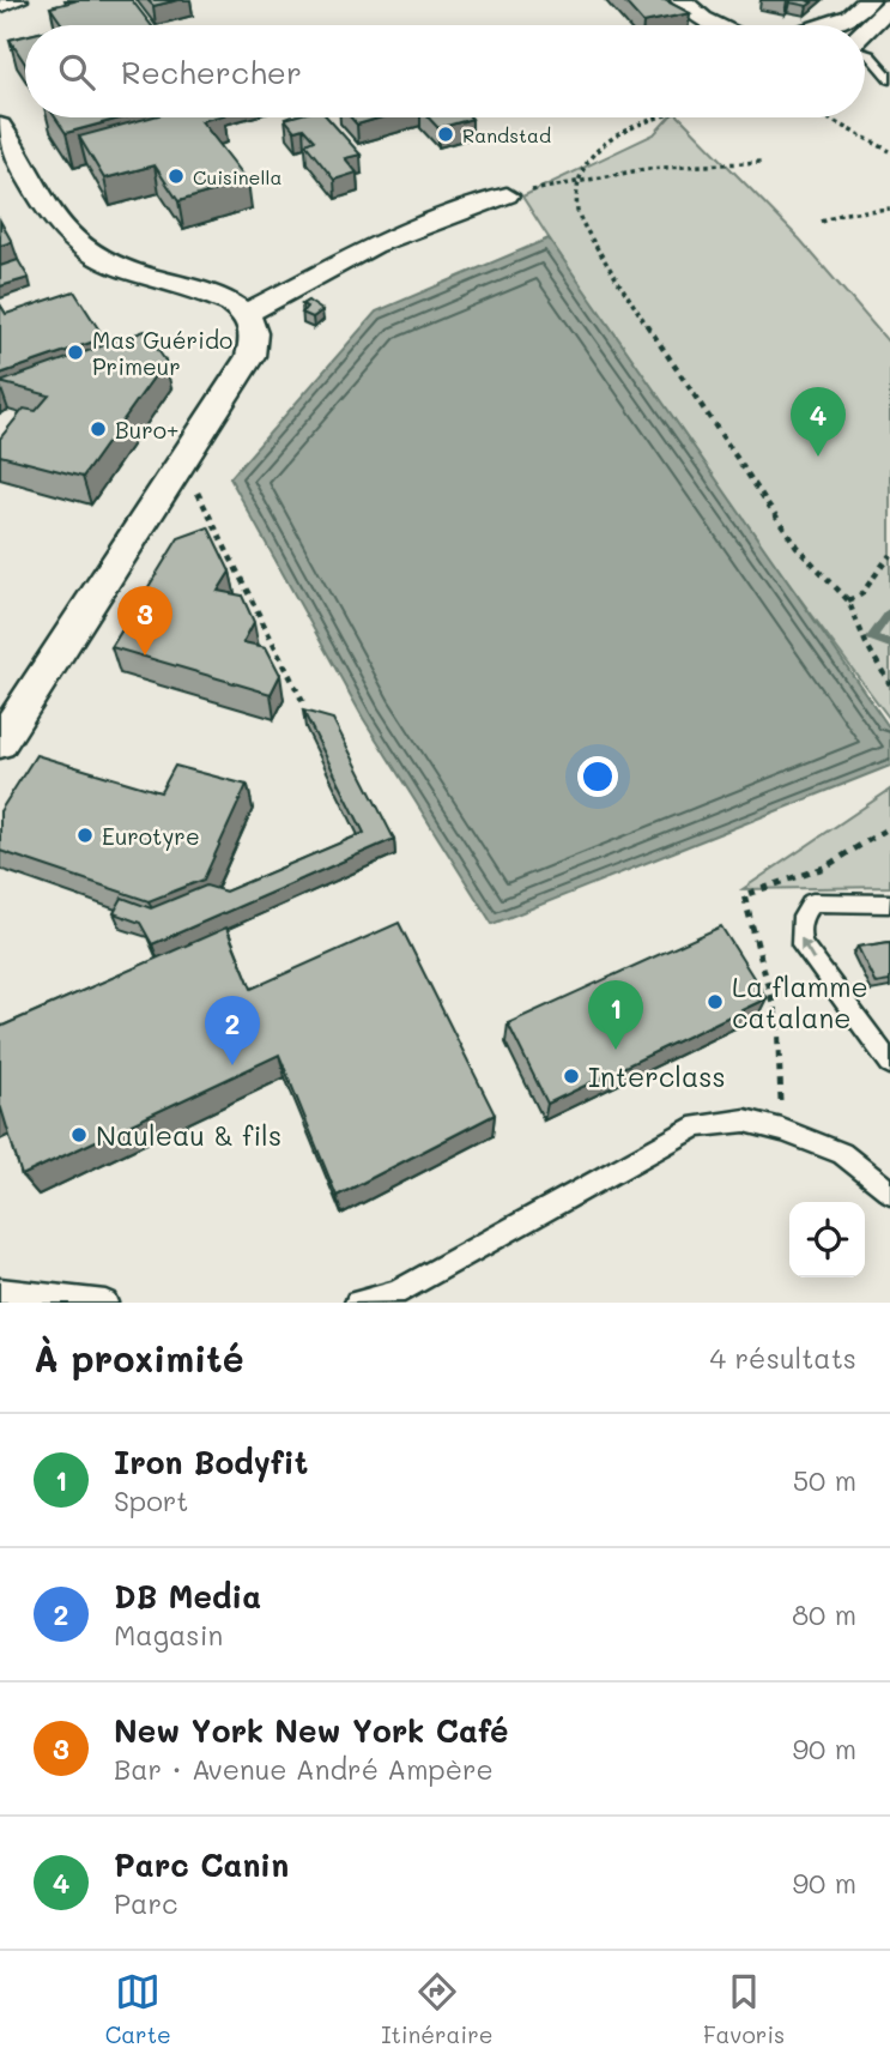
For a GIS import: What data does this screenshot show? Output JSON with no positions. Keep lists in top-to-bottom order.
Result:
{
  "places": [
    "Randstad",
    "Cuisinella",
    "Mas Guérido Primeur",
    "Buro+",
    "Eurotyre",
    "La flamme catalane",
    "Interclass",
    "Nauleau & fils"
  ],
  "page": {
    "search": "Rechercher",
    "pins": [
      "4",
      "3",
      "1",
      "2"
    ],
    "heading": ["À proximité", "4 résultats"],
    "list": [
      {
        "mark": "1",
        "name": "Iron Bodyfit",
        "note": "Sport",
        "value": "50 m"
      },
      {
        "mark": "2",
        "name": "DB Media",
        "note": "Magasin",
        "value": "80 m"
      },
      {
        "mark": "3",
        "name": "New York New York Café",
        "note": "Bar · Avenue André Ampère",
        "value": "90 m"
      },
      {
        "mark": "4",
        "name": "Parc Canin",
        "note": "Parc",
        "value": "90 m"
      }
    ],
    "nav": ["Carte", "Itinéraire", "Favoris"]
  }
}
